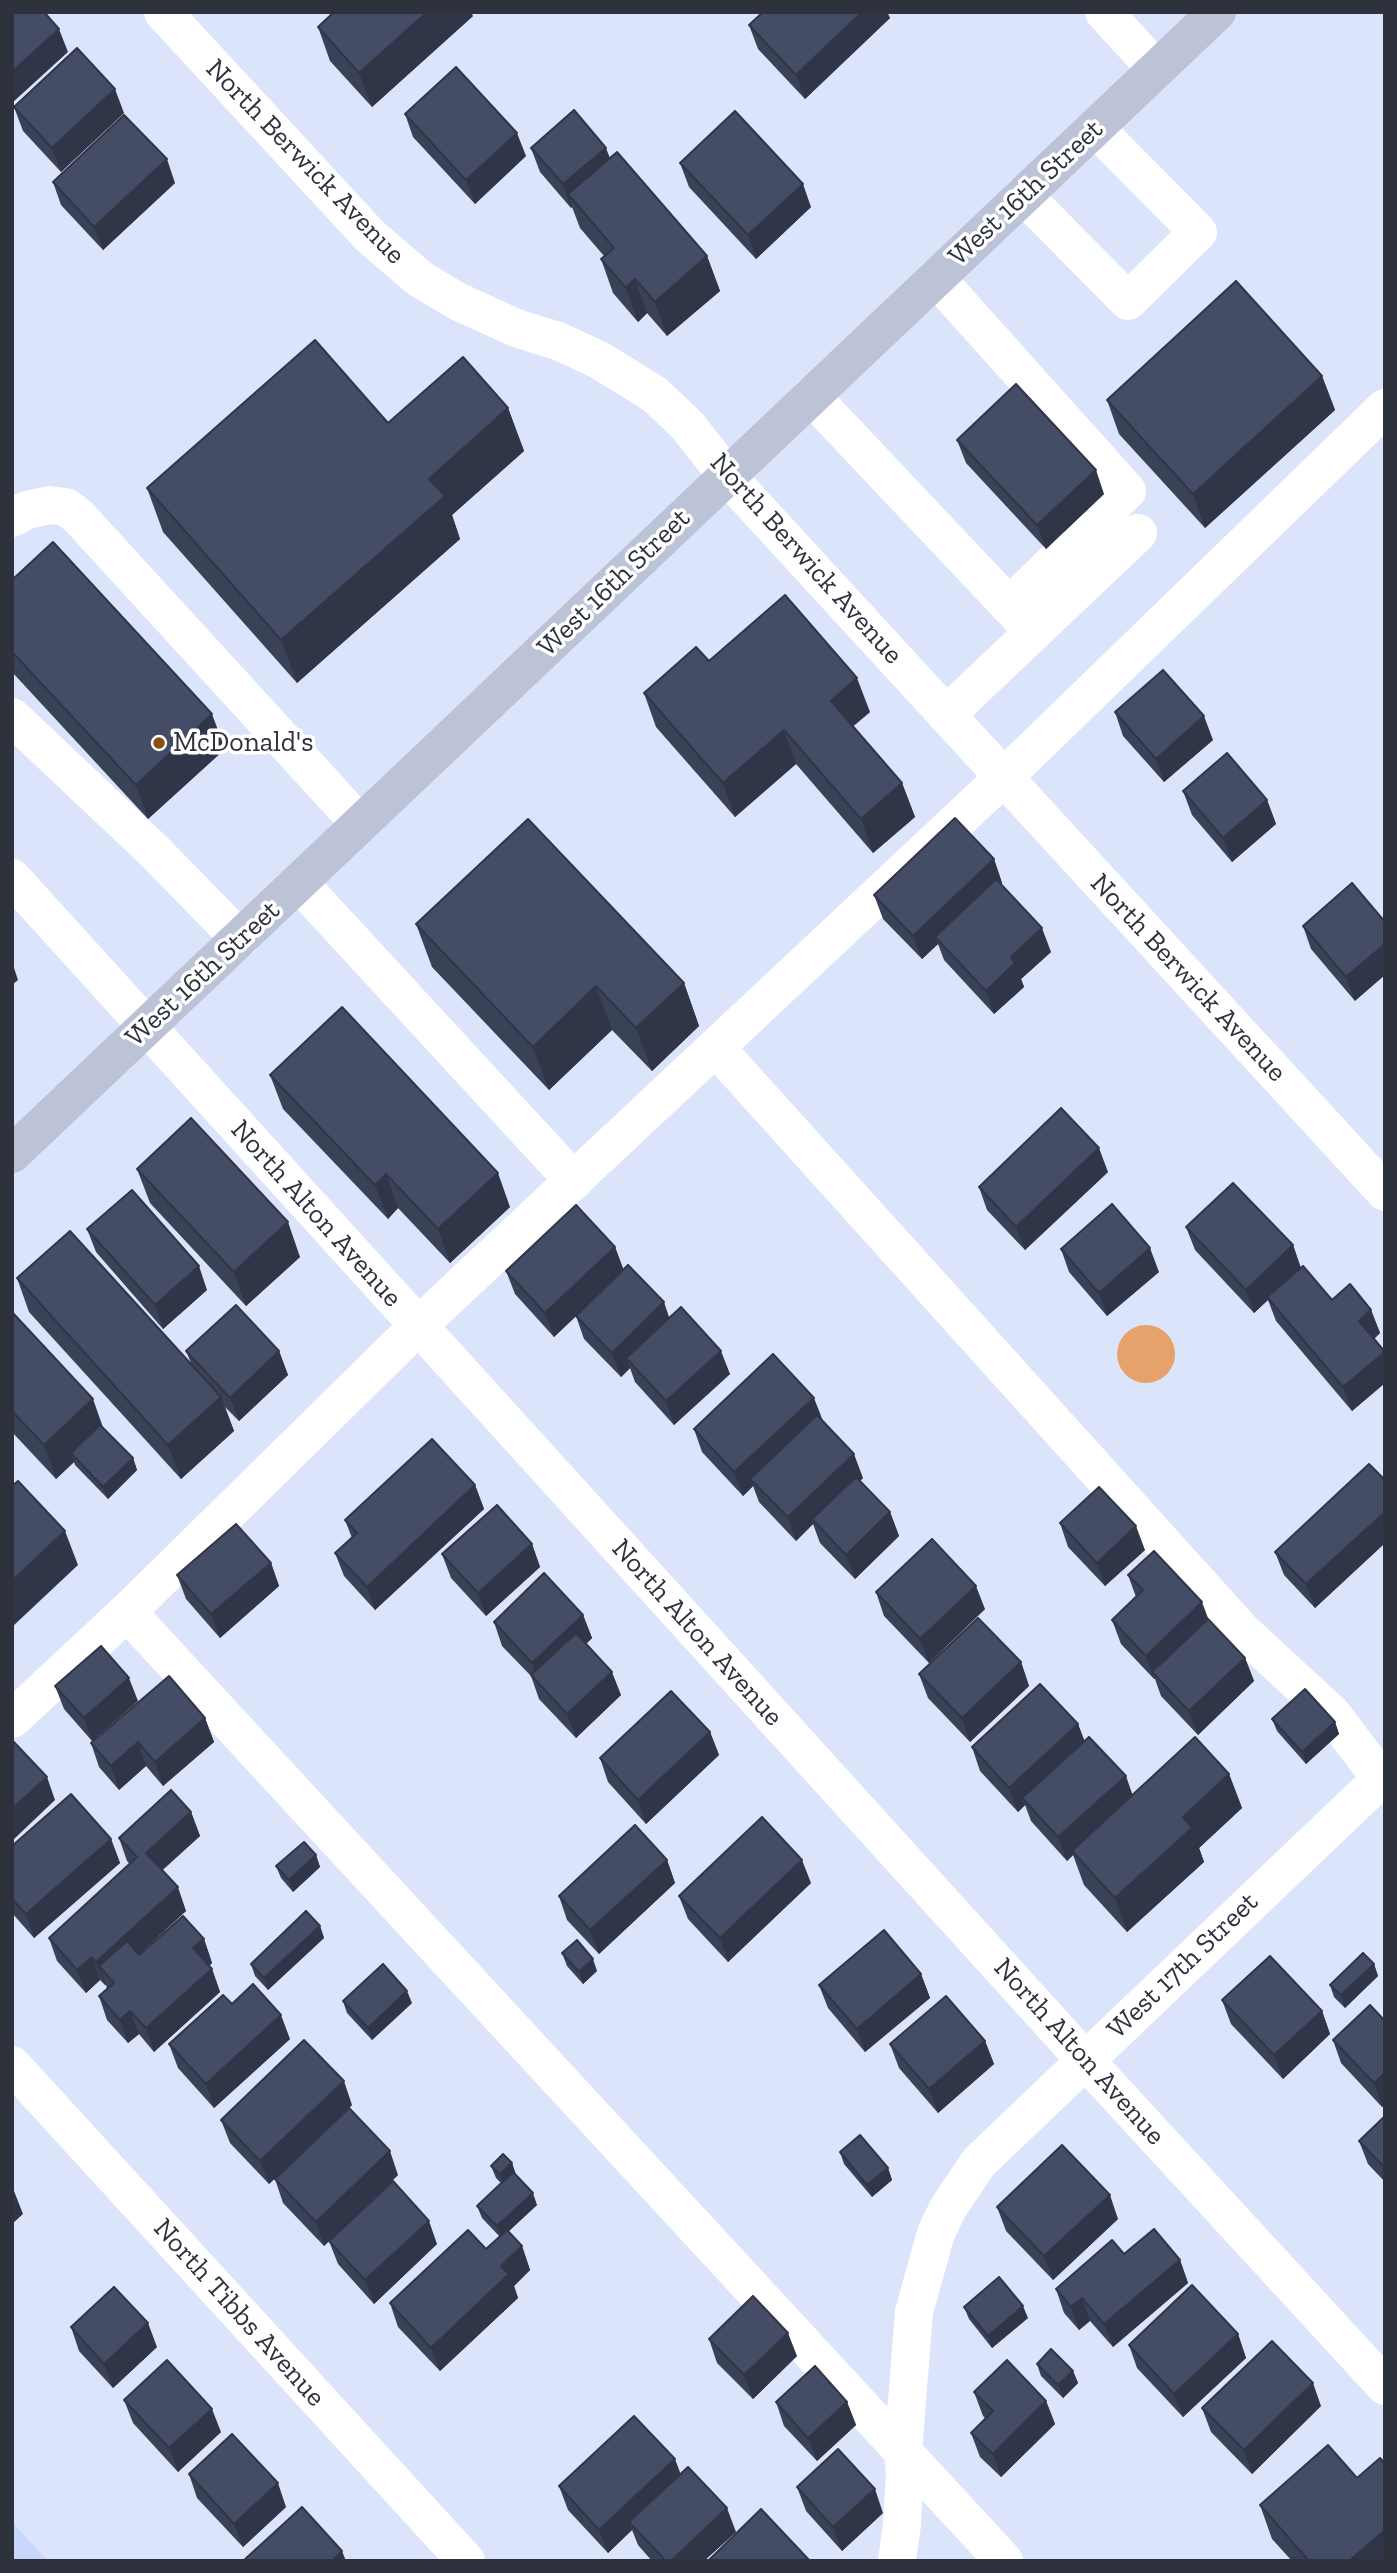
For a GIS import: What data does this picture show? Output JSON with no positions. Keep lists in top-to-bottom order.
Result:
{
  "streets": {
    "main road": ["West 16th Street"],
    "street": [
      "North Berwick Avenue",
      "North Alton Avenue",
      "West 17th Street",
      "North Tibbs Avenue"
    ]
  },
  "crossings": [
    ["North Berwick Avenue", "West 16th Street"],
    ["West 16th Street", "North Alton Avenue"],
    ["North Alton Avenue", "West 17th Street"]
  ],
  "places": ["McDonald's"]
}
